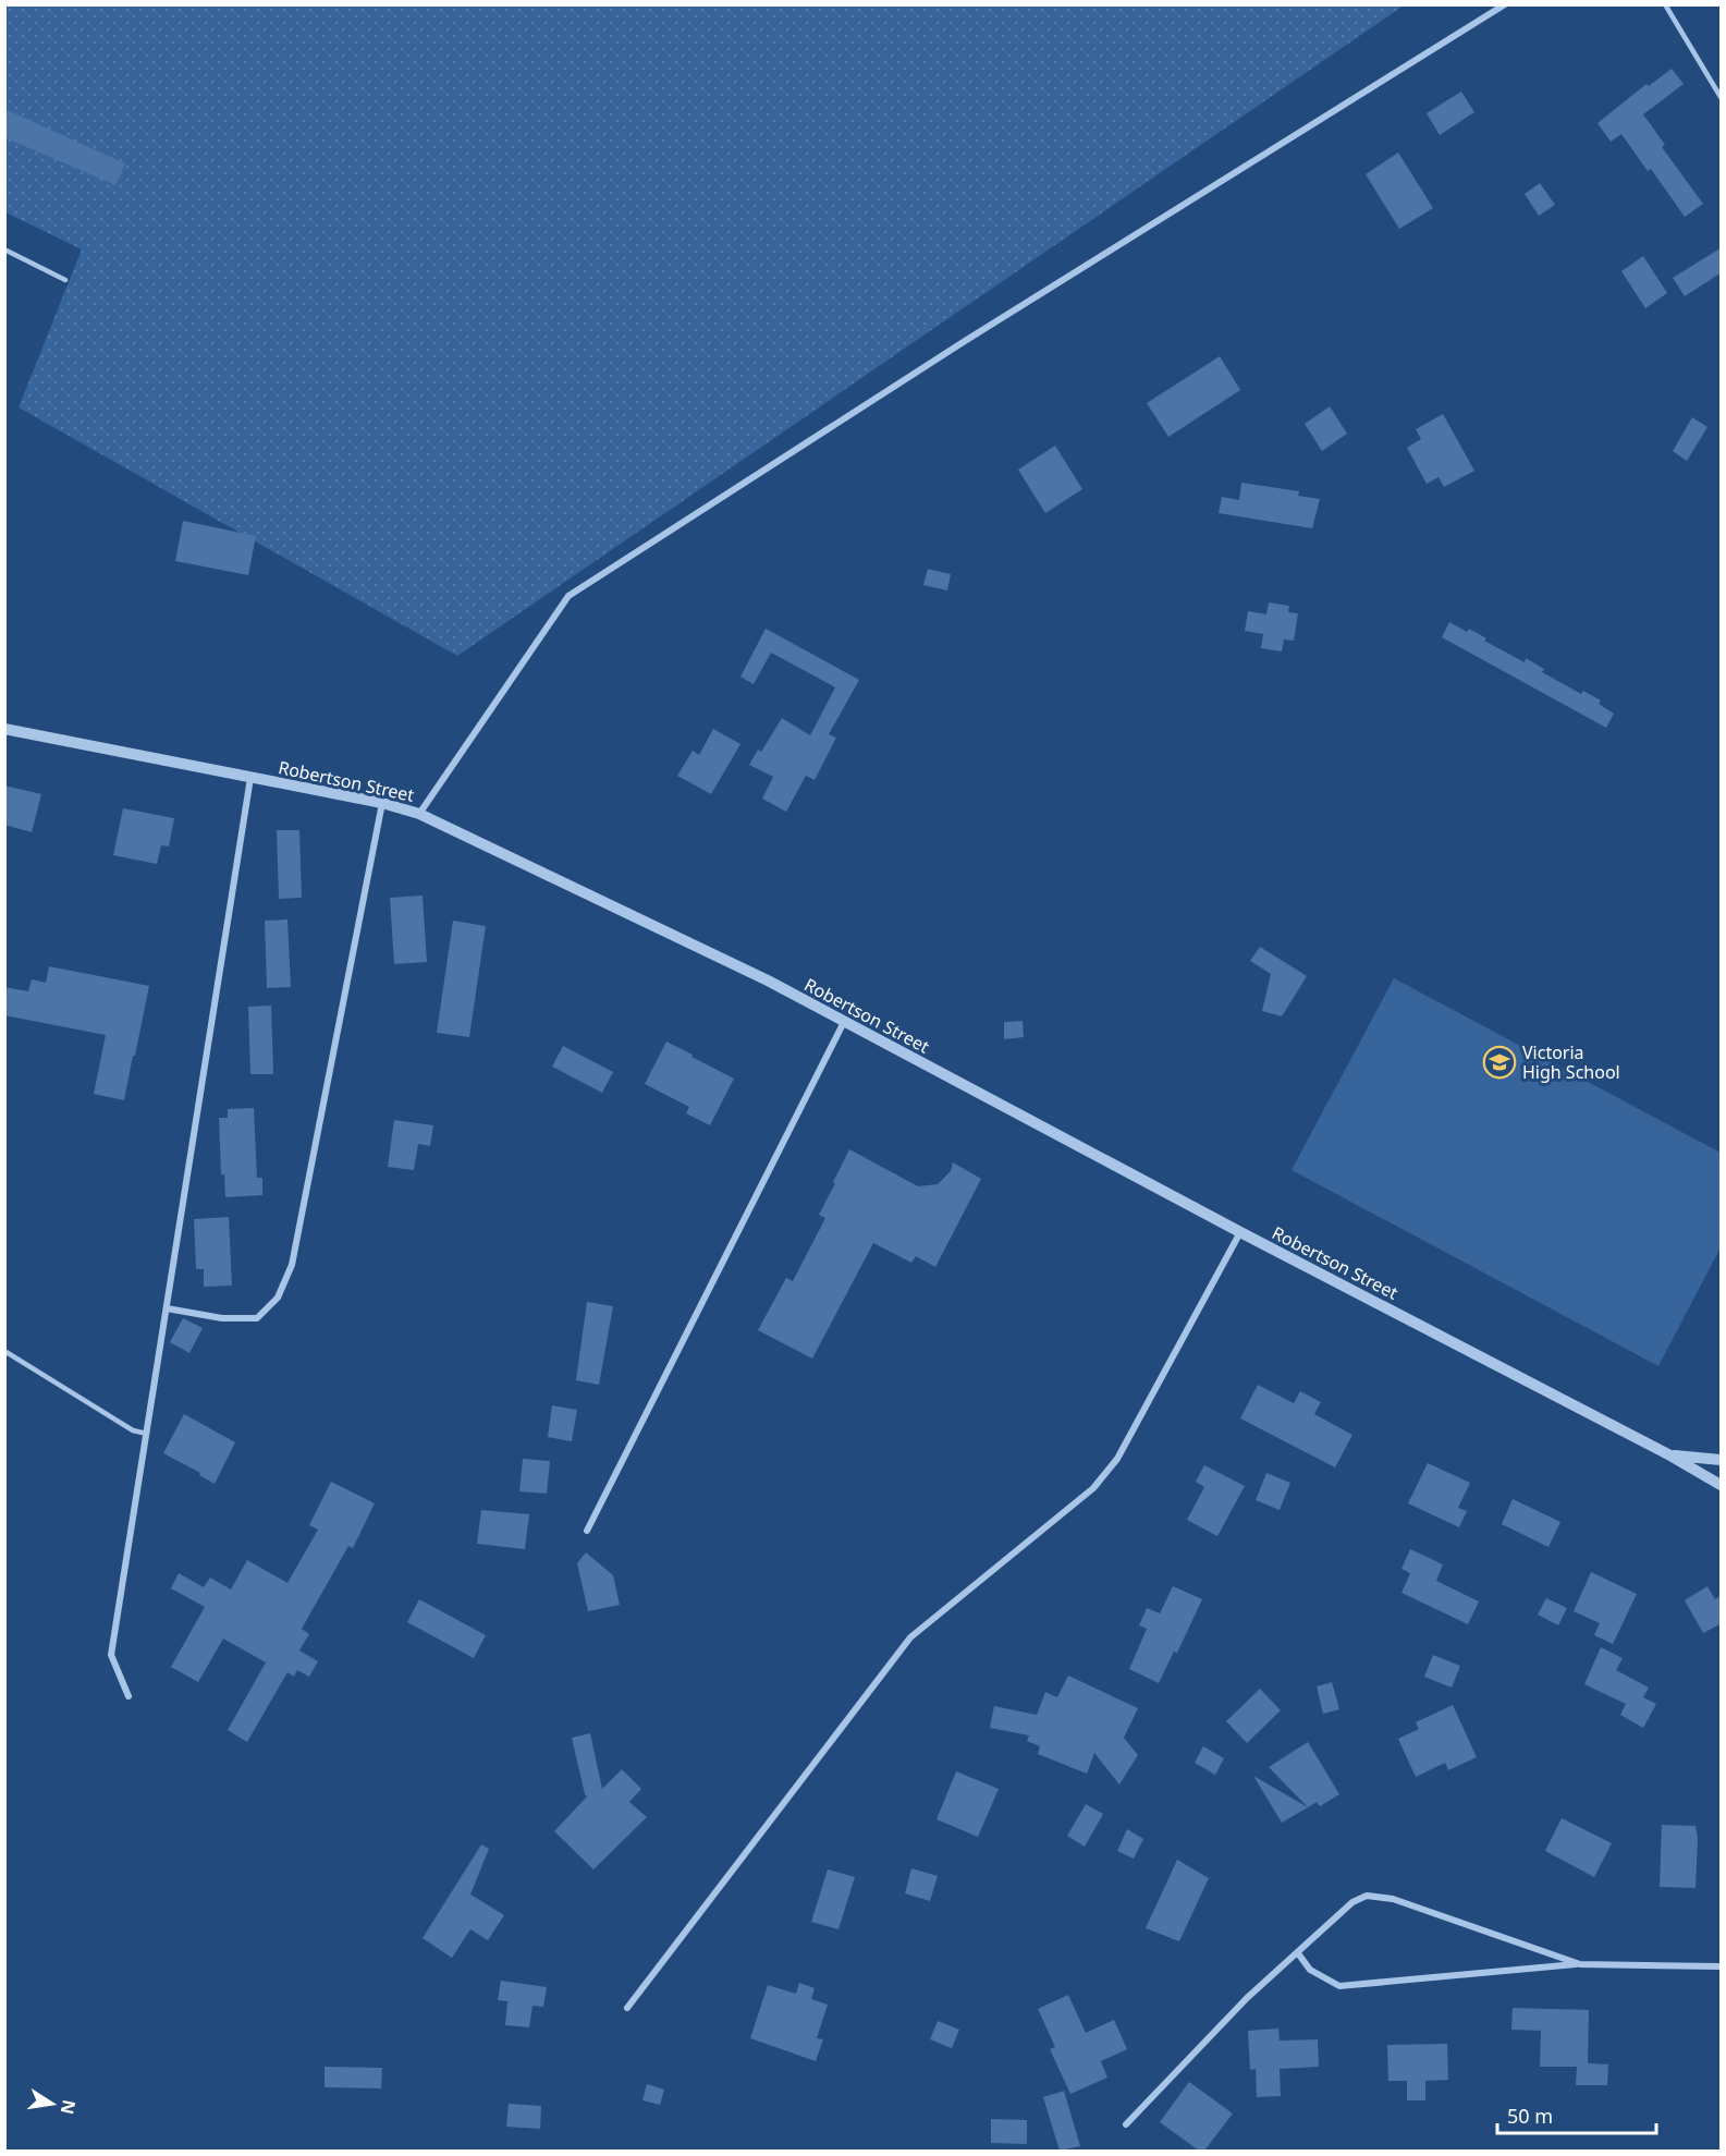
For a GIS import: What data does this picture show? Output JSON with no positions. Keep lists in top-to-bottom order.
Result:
{
  "streets": {
    "street": ["Robertson Street"]
  },
  "places": {
    "school or university": ["Victoria High School"]
  },
  "scale_bar": "50 m",
  "north": "right"
}
